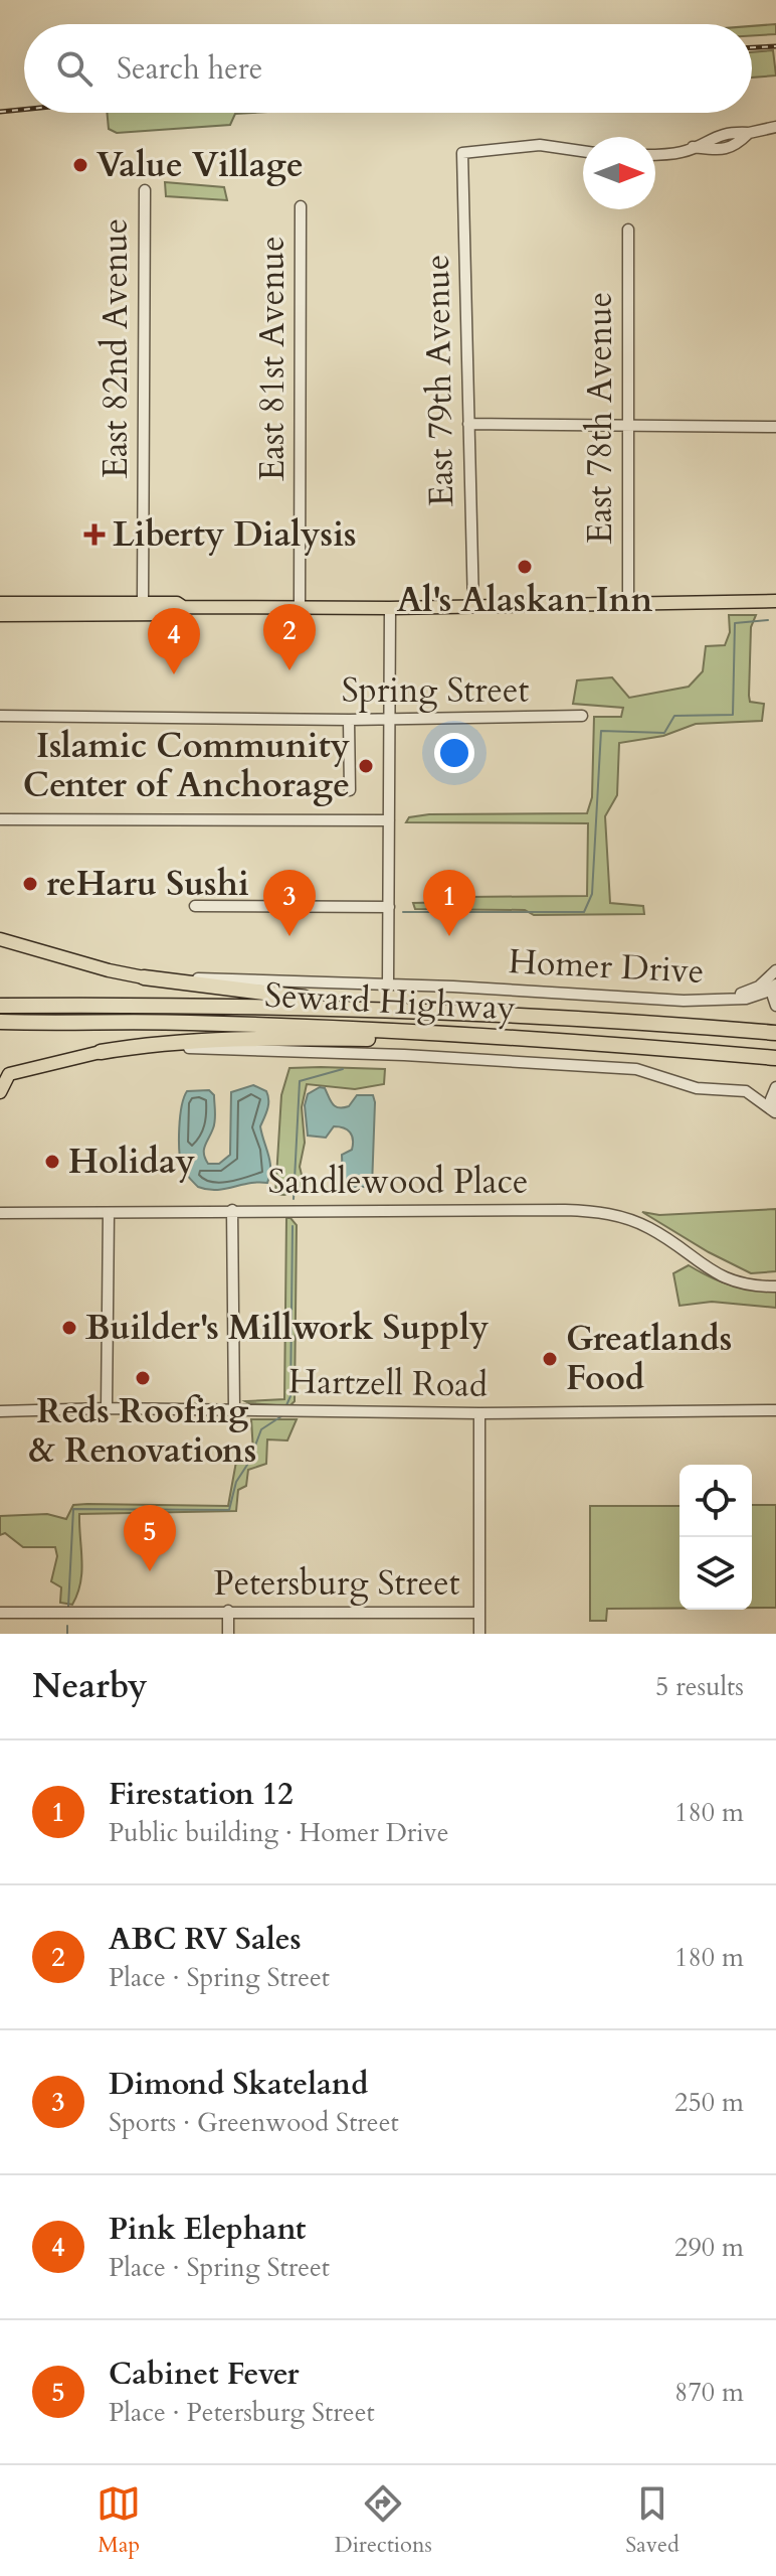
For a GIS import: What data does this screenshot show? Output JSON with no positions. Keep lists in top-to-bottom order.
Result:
{
  "streets": {
    "highway": ["Seward Highway"],
    "main road": ["Homer Drive"],
    "street": [
      "East 82nd Avenue",
      "East 81st Avenue",
      "East 79th Avenue",
      "East 78th Avenue",
      "Spring Street",
      "Sandlewood Place",
      "Hartzell Road",
      "Petersburg Street"
    ]
  },
  "places": {
    "other": [
      "Value Village",
      "Al's Alaskan Inn",
      "Islamic Community Center of Anchorage",
      "reHaru Sushi",
      "Holiday",
      "Builder's Millwork Supply",
      "Greatlands Food",
      "Reds Roofing & Renovations"
    ],
    "health": ["Liberty Dialysis"]
  },
  "north": "right",
  "page": {
    "search": "Search here",
    "pins": [
      "2",
      "4",
      "1",
      "3",
      "5"
    ],
    "heading": ["Nearby", "5 results"],
    "list": [
      {
        "mark": "1",
        "name": "Firestation 12",
        "note": "Public building · Homer Drive",
        "value": "180 m"
      },
      {
        "mark": "2",
        "name": "ABC RV Sales",
        "note": "Place · Spring Street",
        "value": "180 m"
      },
      {
        "mark": "3",
        "name": "Dimond Skateland",
        "note": "Sports · Greenwood Street",
        "value": "250 m"
      },
      {
        "mark": "4",
        "name": "Pink Elephant",
        "note": "Place · Spring Street",
        "value": "290 m"
      },
      {
        "mark": "5",
        "name": "Cabinet Fever",
        "note": "Place · Petersburg Street",
        "value": "870 m"
      }
    ],
    "nav": ["Map", "Directions", "Saved"]
  }
}
